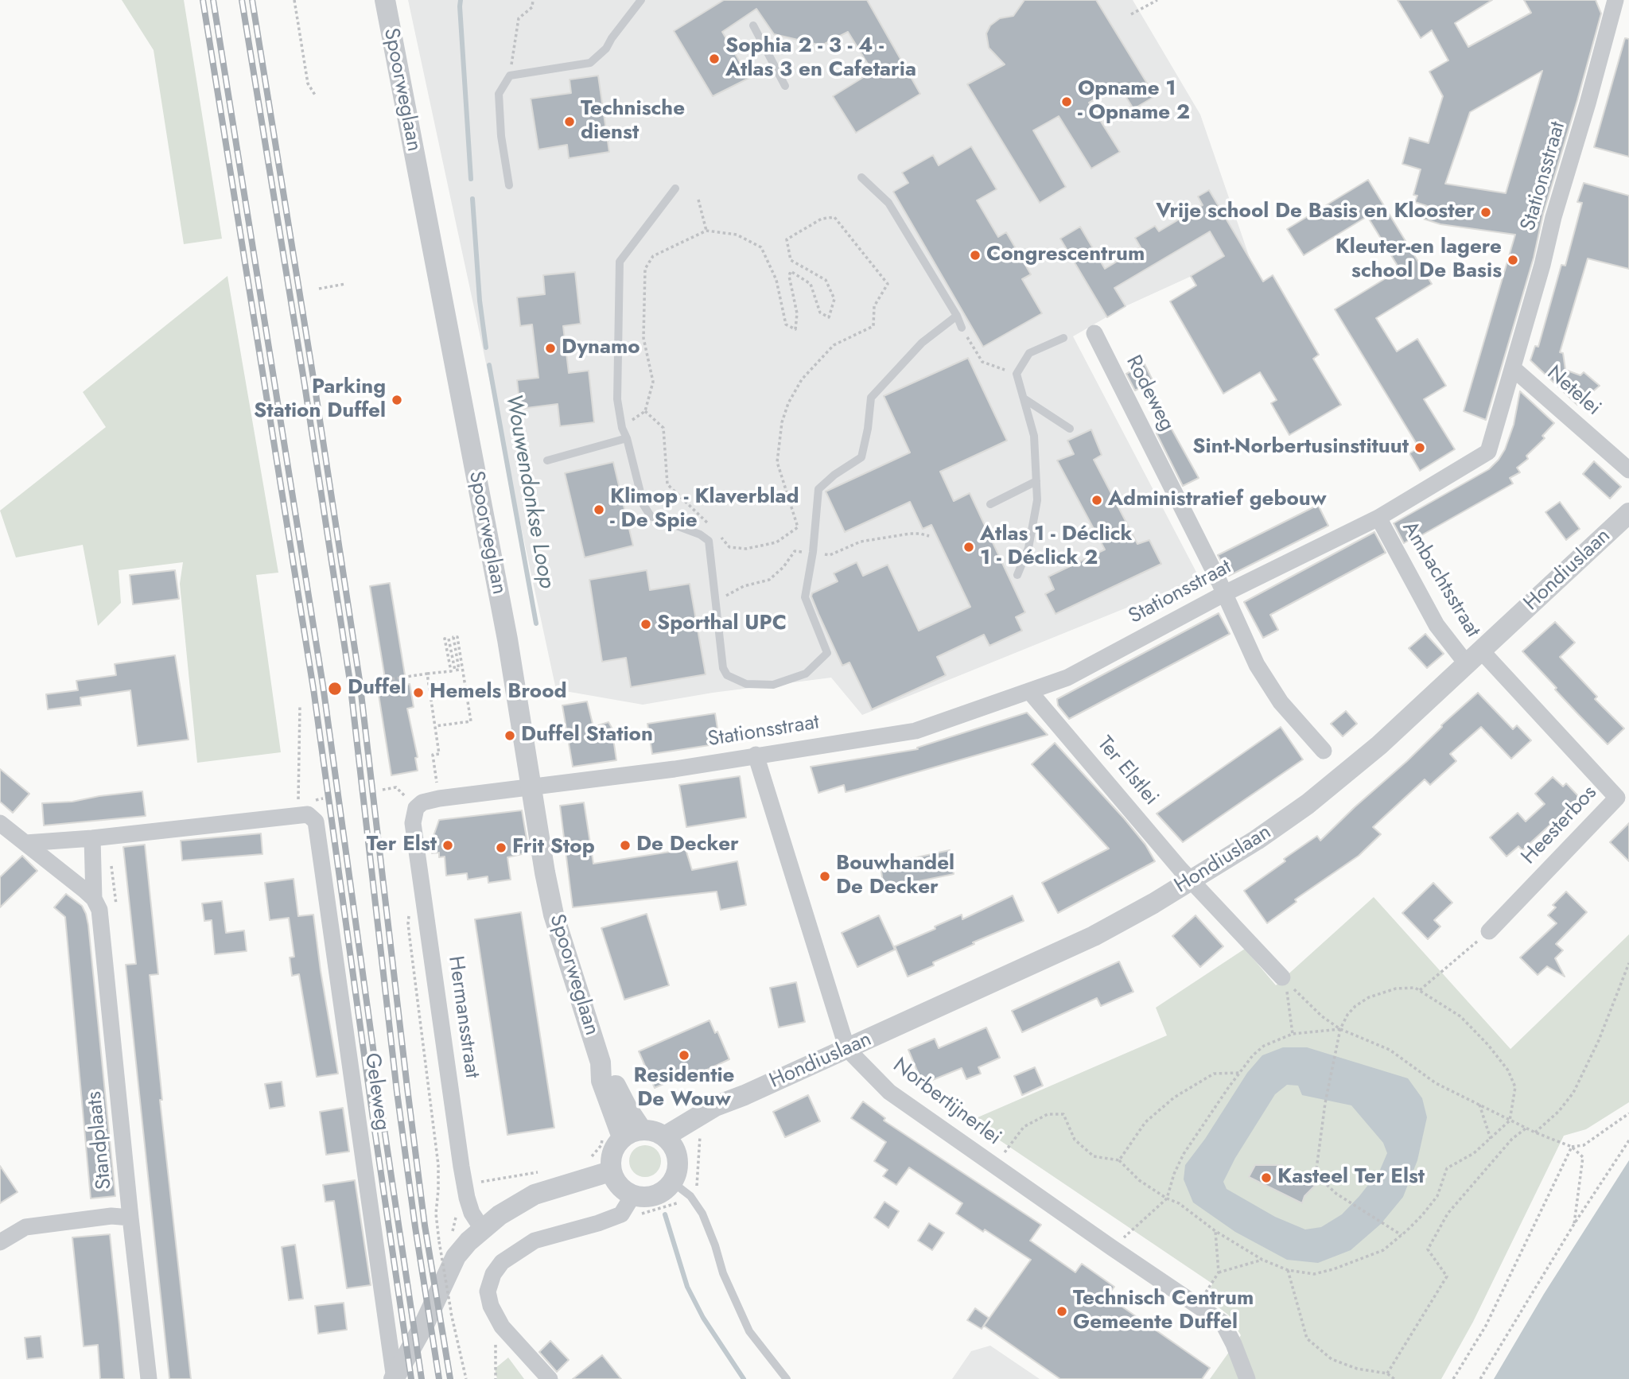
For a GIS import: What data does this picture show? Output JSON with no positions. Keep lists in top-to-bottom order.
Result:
{
  "streets": {
    "street": [
      "Spoorweglaan",
      "Stationsstraat",
      "Netelei",
      "Rodeweg",
      "Hondiuslaan",
      "Ambachtsstraat",
      "Ter Elstlei",
      "Heesterbos",
      "Hermansstraat",
      "Geleweg",
      "Norbertijnerlei",
      "Standplaats"
    ]
  },
  "crossings": [
    ["Spoorweglaan", "Stationsstraat"],
    ["Spoorweglaan", "Hondiuslaan"],
    ["Stationsstraat", "Netelei"],
    ["Stationsstraat", "Rodeweg"],
    ["Stationsstraat", "Ambachtsstraat"],
    ["Stationsstraat", "Ter Elstlei"],
    ["Stationsstraat", "Hermansstraat"],
    ["Stationsstraat", "Norbertijnerlei"],
    ["Hondiuslaan", "Ambachtsstraat"],
    ["Hondiuslaan", "Ter Elstlei"],
    ["Hondiuslaan", "Heesterbos"],
    ["Hondiuslaan", "Norbertijnerlei"],
    ["Ambachtsstraat", "Heesterbos"]
  ],
  "water": ["Wouwendonkse Loop"],
  "places": [
    "Sophia 2 - 3 - 4 - Atlas 3 en Cafetaria",
    "Opname 1 - Opname 2",
    "Technische dienst",
    "Vrije school De Basis en Klooster",
    "Congrescentrum",
    "Kleuter-en lagere school De Basis",
    "Dynamo",
    "Parking Station Duffel",
    "Sint-Norbertusinstituut",
    "Administratief gebouw",
    "Klimop - Klaverblad - De Spie",
    "Atlas 1 - Déclick 1 - Déclick 2",
    "Sporthal UPC",
    "Duffel",
    "Hemels Brood",
    "Duffel Station",
    "Ter Elst",
    "De Decker",
    "Frit Stop",
    "Bouwhandel De Decker",
    "Residentie De Wouw",
    "Kasteel Ter Elst",
    "Technisch Centrum Gemeente Duffel"
  ]
}
